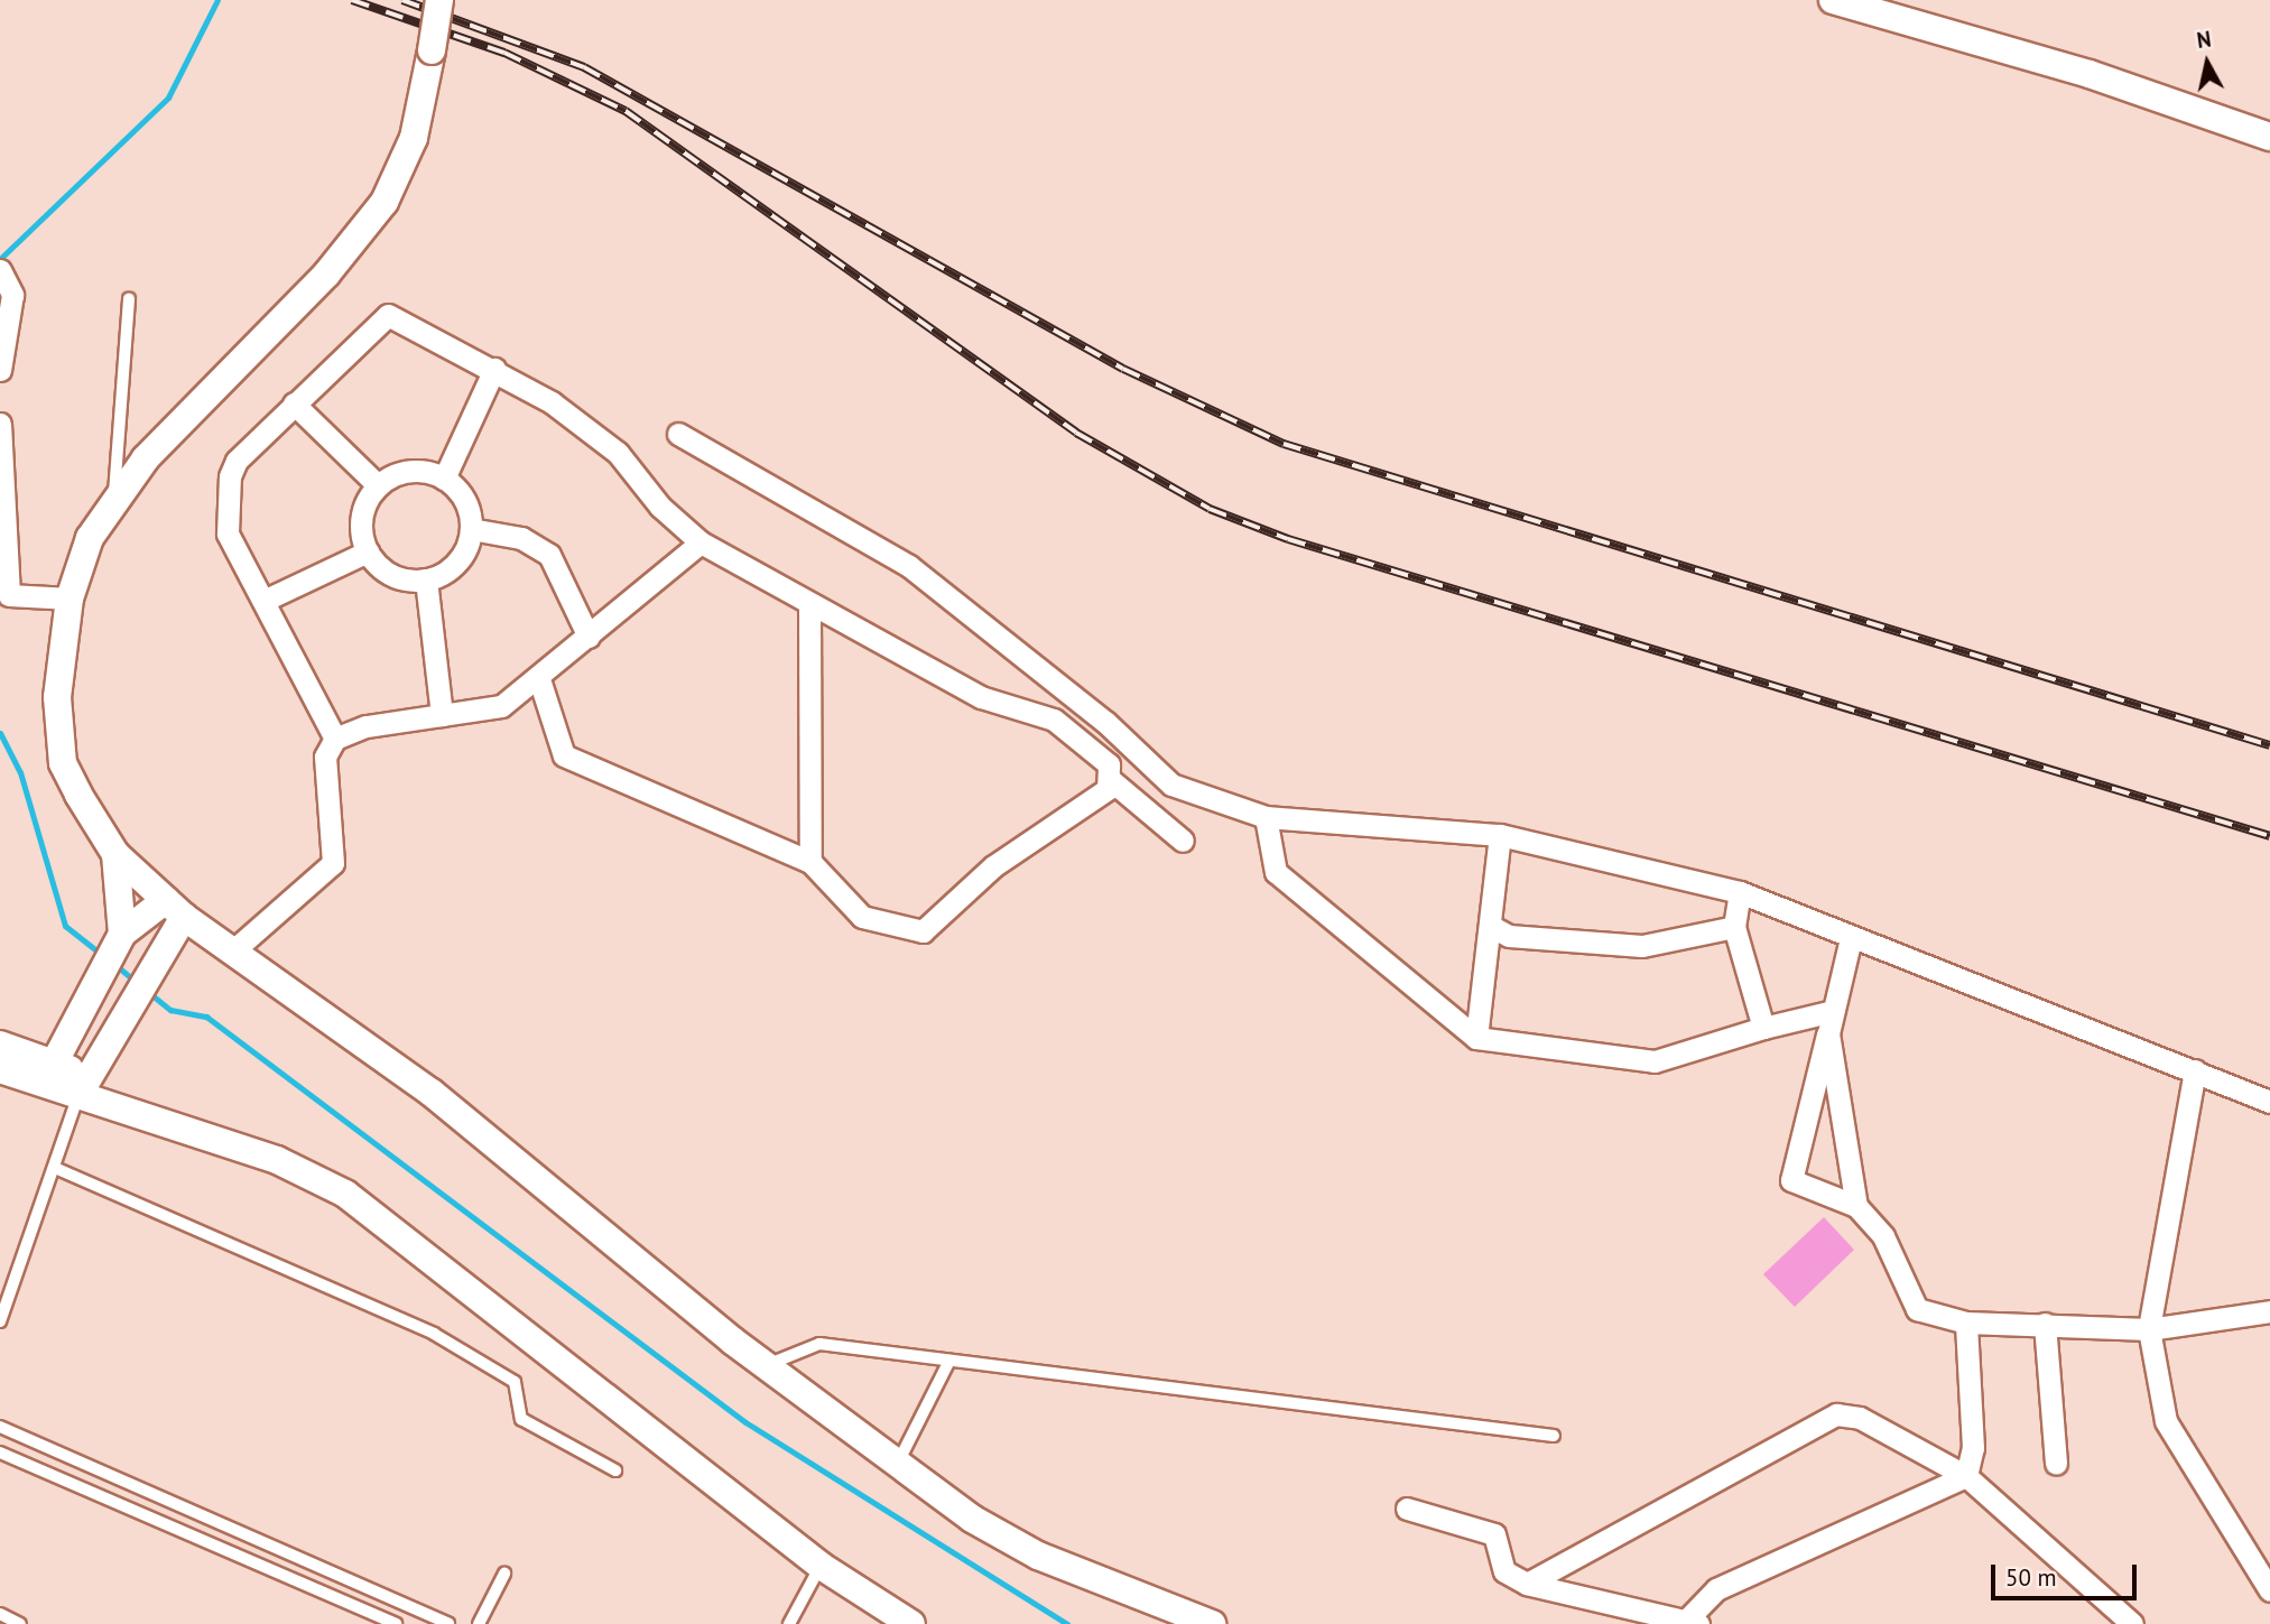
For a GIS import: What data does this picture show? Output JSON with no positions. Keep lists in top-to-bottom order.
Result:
{
  "scale_bar": "50 m",
  "north": "top"
}
